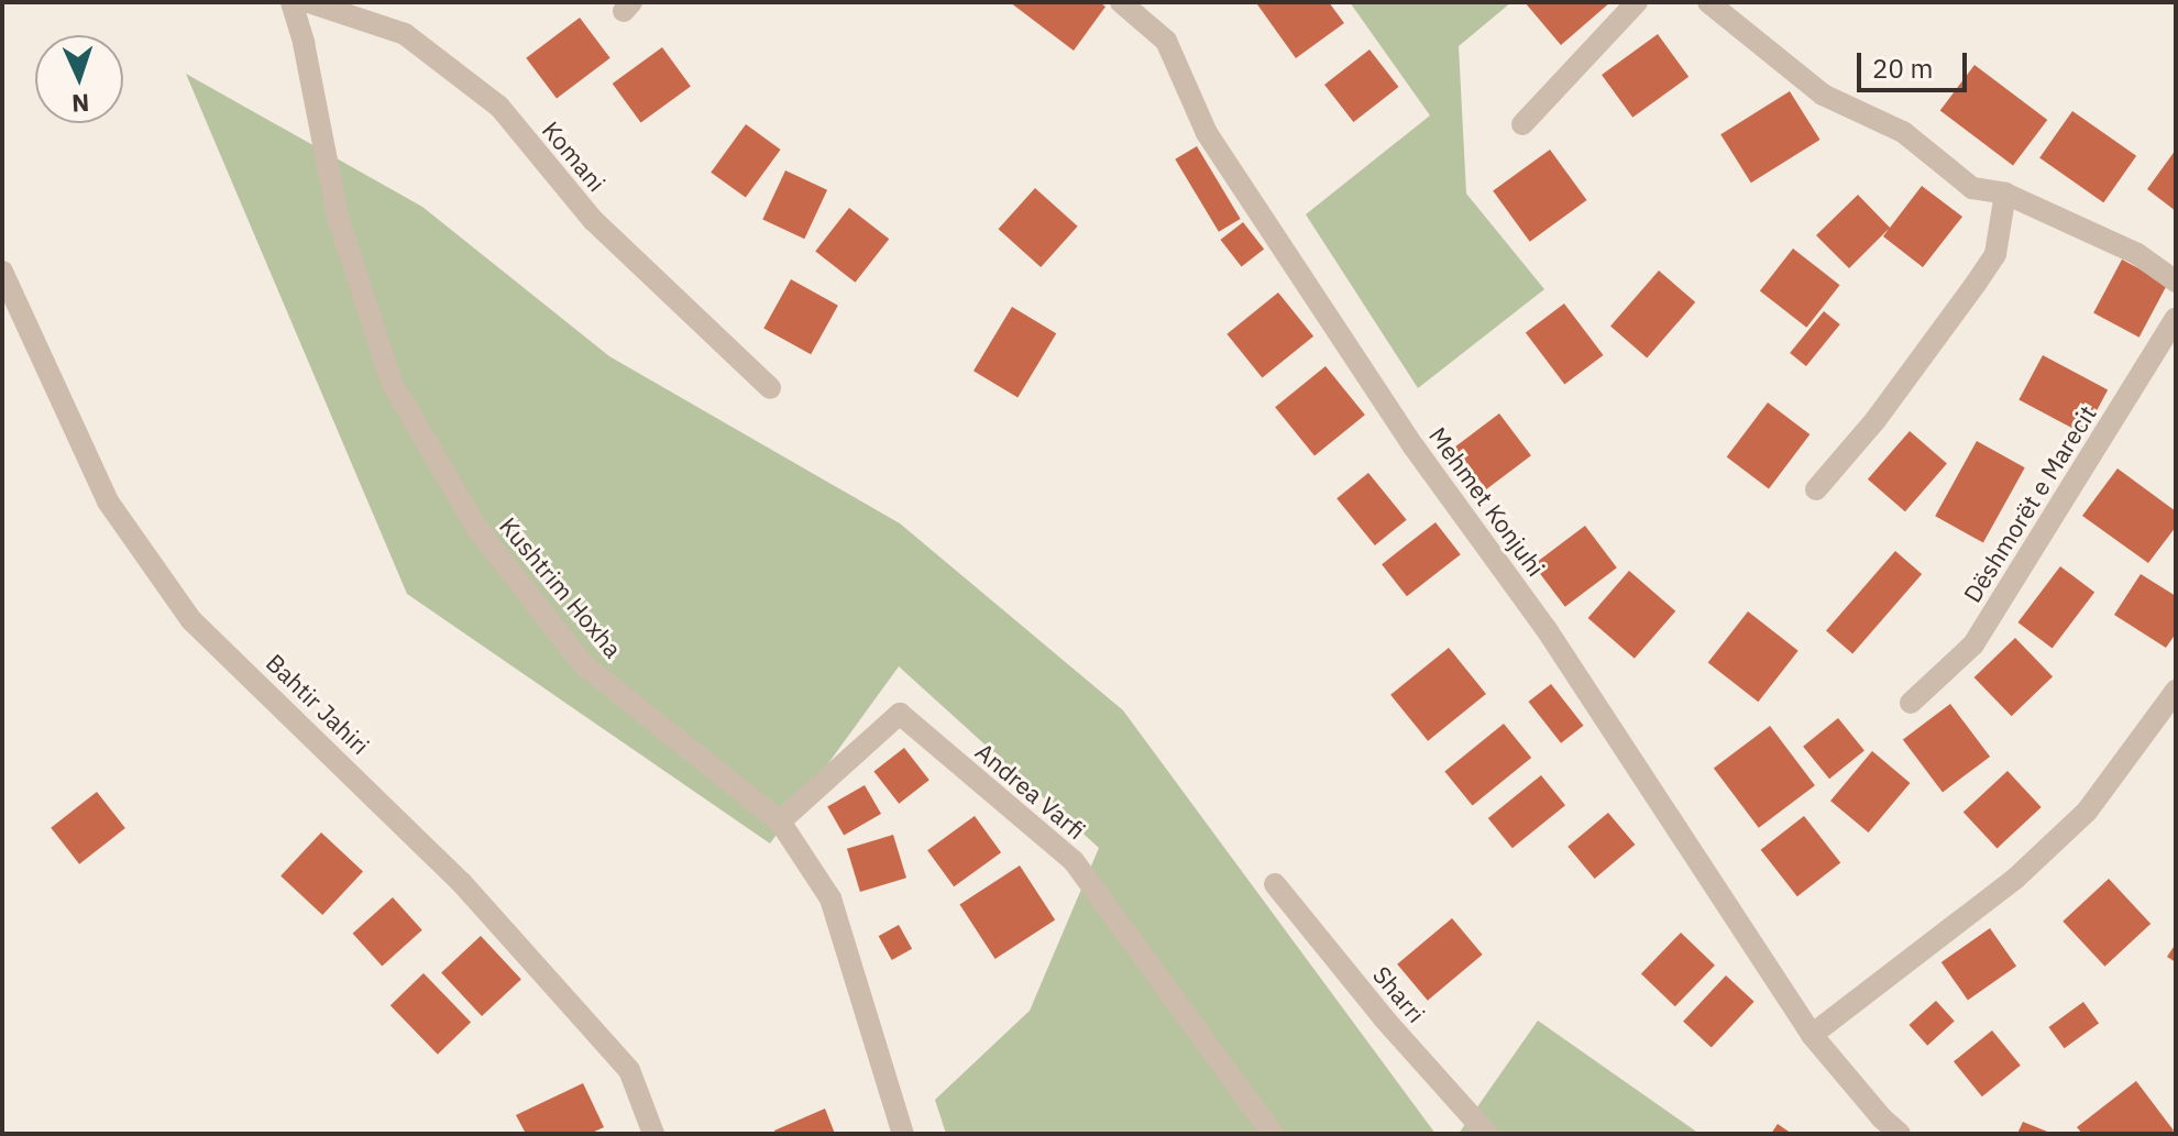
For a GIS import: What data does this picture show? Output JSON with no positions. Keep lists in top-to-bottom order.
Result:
{
  "streets": {
    "street": [
      "Komani",
      "Mehmet Konjuhi",
      "Dëshmorët e Marecit",
      "Kushtrim Hoxha",
      "Bahtir Jahiri",
      "Andrea Varfi",
      "Sharri"
    ]
  },
  "crossings": [
    ["Kushtrim Hoxha", "Andrea Varfi"]
  ],
  "scale_bar": "20 m",
  "north": "bottom"
}
